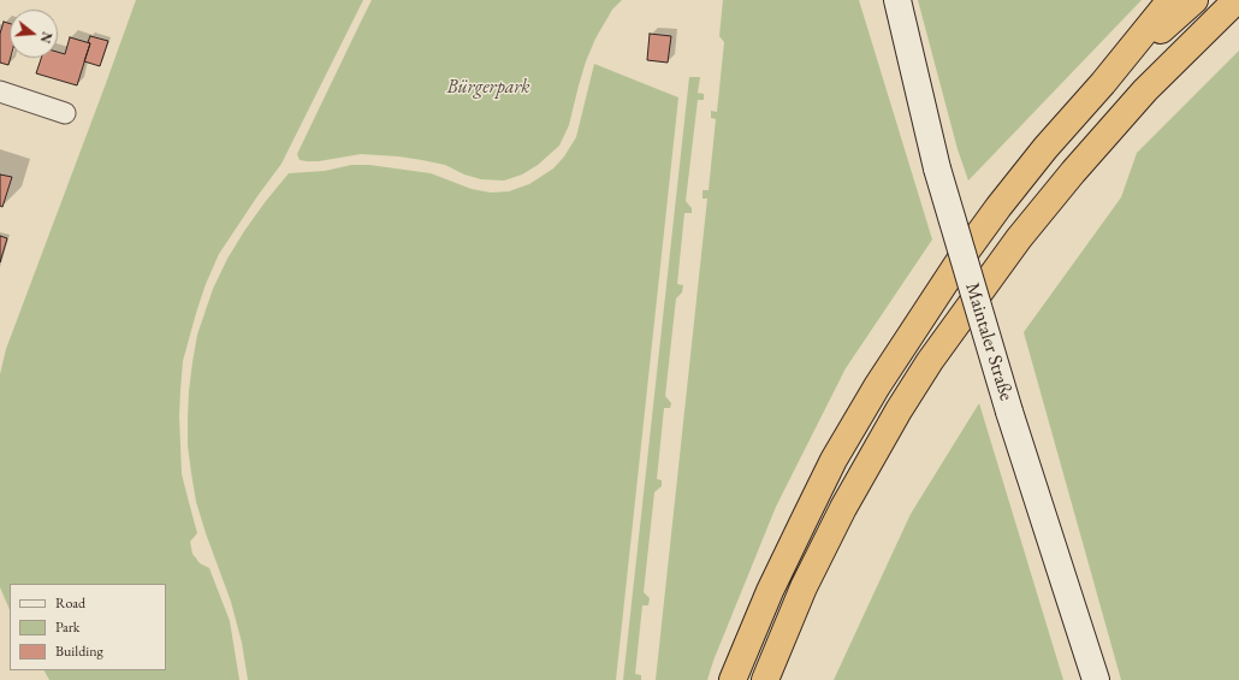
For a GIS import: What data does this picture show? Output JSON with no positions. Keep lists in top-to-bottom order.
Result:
{
  "streets": {
    "main road": ["Maintaler Straße"]
  },
  "parks": ["Bürgerpark"],
  "legend": ["Road", "Park", "Building"],
  "north": "right"
}
